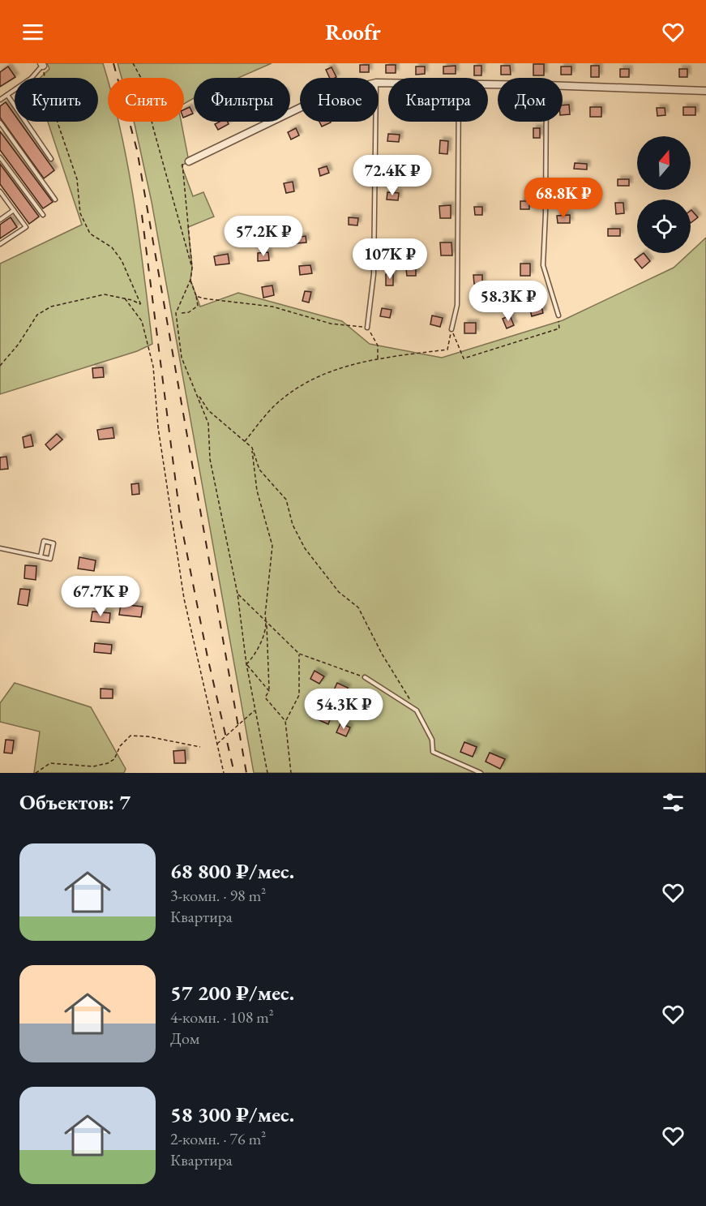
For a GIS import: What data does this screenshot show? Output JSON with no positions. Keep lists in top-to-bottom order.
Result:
{
  "north": "top",
  "page": {
    "header": "Roofr",
    "chip": [
      "Купить",
      "Снять",
      "Фильтры",
      "Новое",
      "Квартира",
      "Дом"
    ],
    "price": [
      "72.4K ₽",
      "68.8K ₽",
      "57.2K ₽",
      "107K ₽",
      "58.3K ₽",
      "67.7K ₽",
      "54.3K ₽"
    ],
    "heading": "Объектов: 7",
    "list": [
      {
        "name": "68 800 ₽/мес.",
        "note": "3-комн. · 98 m² · Квартира"
      },
      {
        "name": "57 200 ₽/мес.",
        "note": "4-комн. · 108 m² · Дом"
      },
      {
        "name": "58 300 ₽/мес.",
        "note": "2-комн. · 76 m² · Квартира"
      }
    ]
  }
}
